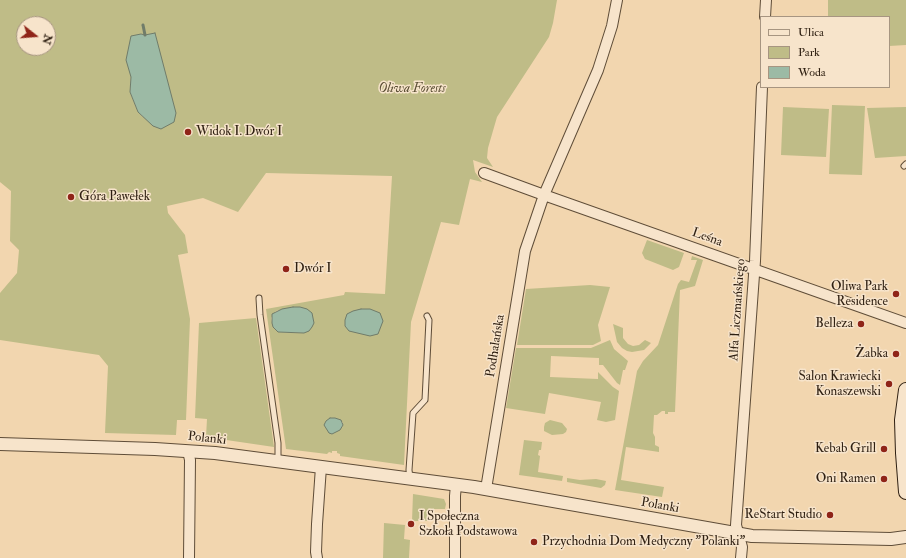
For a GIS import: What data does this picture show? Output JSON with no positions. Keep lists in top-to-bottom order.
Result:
{
  "streets": {
    "street": [
      "Leśna",
      "Alfa Liczmańskiego",
      "Podhalańska",
      "Polanki"
    ]
  },
  "crossings": [
    ["Leśna", "Alfa Liczmańskiego"],
    ["Leśna", "Podhalańska"],
    ["Alfa Liczmańskiego", "Polanki"],
    ["Podhalańska", "Polanki"]
  ],
  "parks": ["Oliwa Forests"],
  "places": [
    "Widok I. Dwór I",
    "Góra Pawełek",
    "Dwór I",
    "Oliwa Park Residence",
    "Belleza",
    "Żabka",
    "Salon Krawiecki Konaszewski",
    "Kebab Grill",
    "Oni Ramen",
    "ReStart Studio",
    "I Społeczna Szkoła Podstawowa",
    "Przychodnia Dom Medyczny \"Polanki\""
  ],
  "legend": ["Ulica", "Park", "Woda"],
  "north": "right"
}
